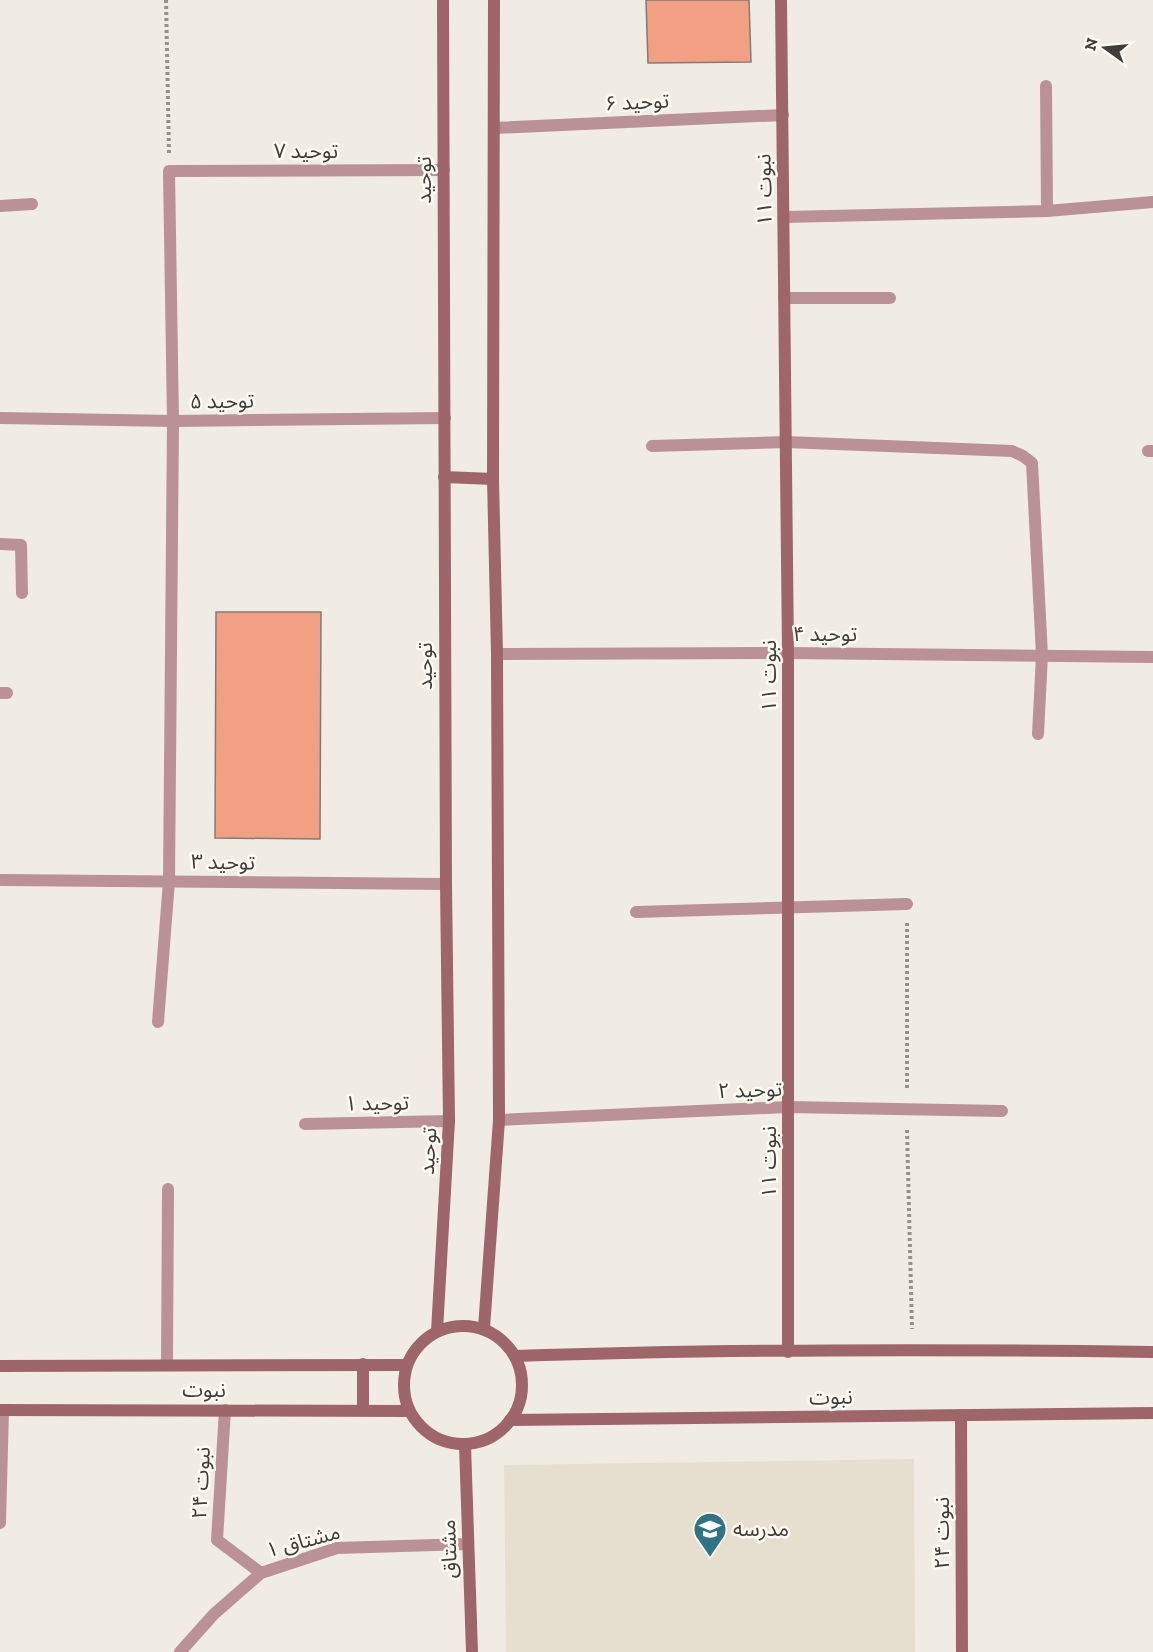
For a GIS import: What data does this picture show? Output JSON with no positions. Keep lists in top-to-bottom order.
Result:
{
  "streets": {
    "street": [
      "توحید ۶",
      "توحید ۷",
      "توحید",
      "نبوت ۱۱",
      "توحید ۵",
      "توحید ۴",
      "توحید ۳",
      "توحید ۲",
      "توحید ۱",
      "نبوت",
      "نبوت ۲۴",
      "مشتاق ۱",
      "مشتاق"
    ]
  },
  "crossings": [
    ["توحید ۶", "نبوت ۱۱"],
    ["توحید ۷", "توحید"],
    ["توحید", "توحید ۵"],
    ["توحید", "توحید ۳"],
    ["توحید", "توحید ۱"],
    ["توحید", "نبوت"],
    ["توحید", "مشتاق"],
    ["نبوت ۱۱", "توحید ۴"],
    ["نبوت ۱۱", "توحید ۲"],
    ["نبوت", "نبوت ۲۴"],
    ["نبوت", "مشتاق"],
    ["نبوت ۲۴", "مشتاق ۱"],
    ["مشتاق ۱", "مشتاق"]
  ],
  "places": {
    "school or university": ["مدرسه"]
  },
  "north": "left"
}
